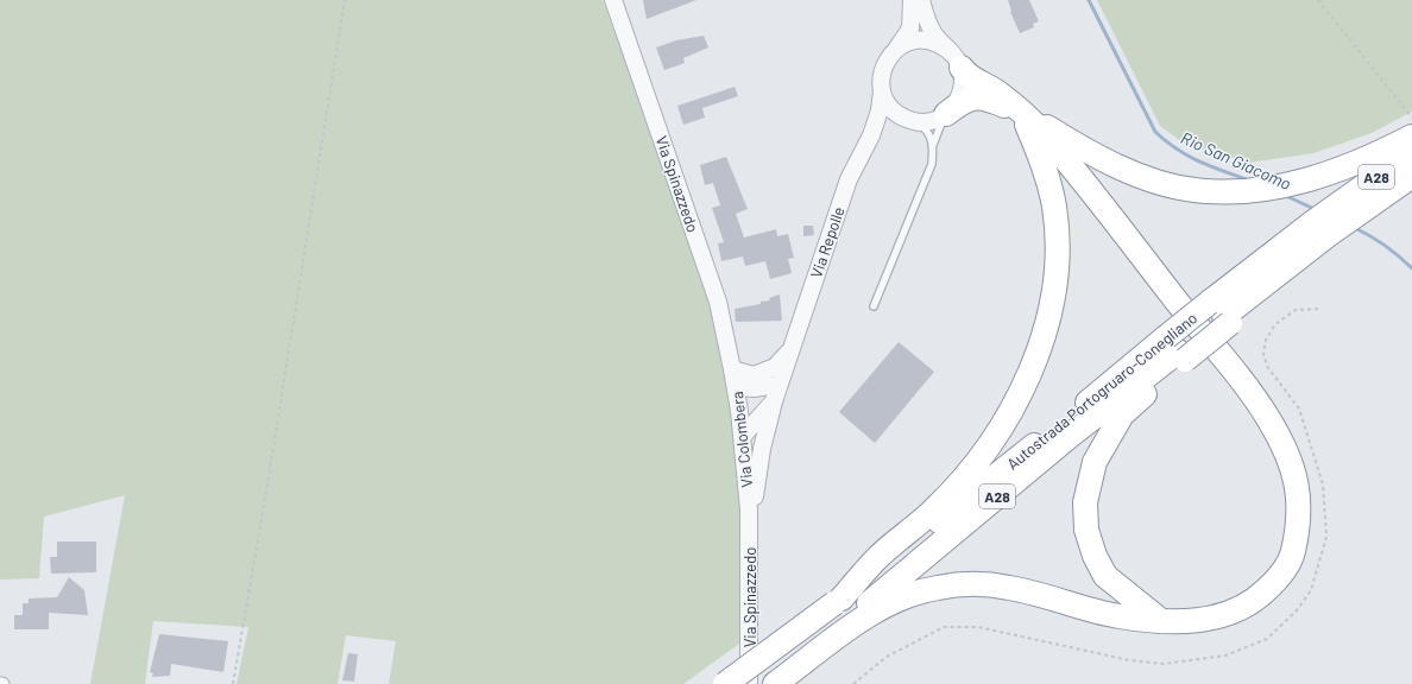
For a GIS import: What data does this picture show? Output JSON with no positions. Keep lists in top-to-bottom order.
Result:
{
  "streets": {
    "highway": ["A28", "Autostrada Portogruaro-Conegliano"],
    "street": ["Via Spinazzedo", "Via Repolle", "Via Colombera"]
  },
  "crossings": [
    ["Via Spinazzedo", "Via Repolle"],
    ["Via Spinazzedo", "Via Colombera"],
    ["Via Repolle", "Via Colombera"]
  ],
  "water": ["Rio San Giacomo"]
}
